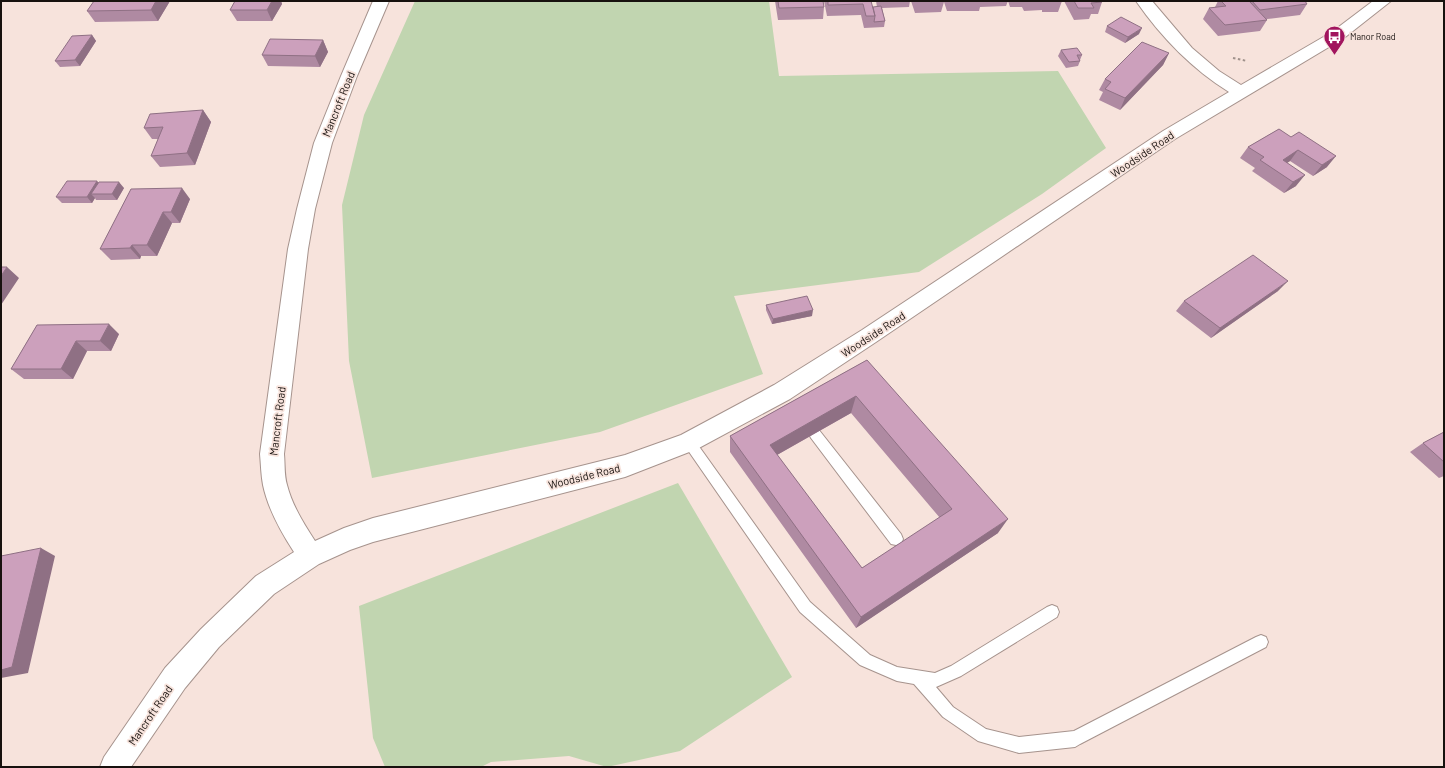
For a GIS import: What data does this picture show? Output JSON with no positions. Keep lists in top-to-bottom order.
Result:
{
  "streets": {
    "street": ["Mancroft Road", "Woodside Road"]
  },
  "crossings": [
    ["Mancroft Road", "Woodside Road"]
  ],
  "places": {
    "bus stop": ["Manor Road"]
  }
}
